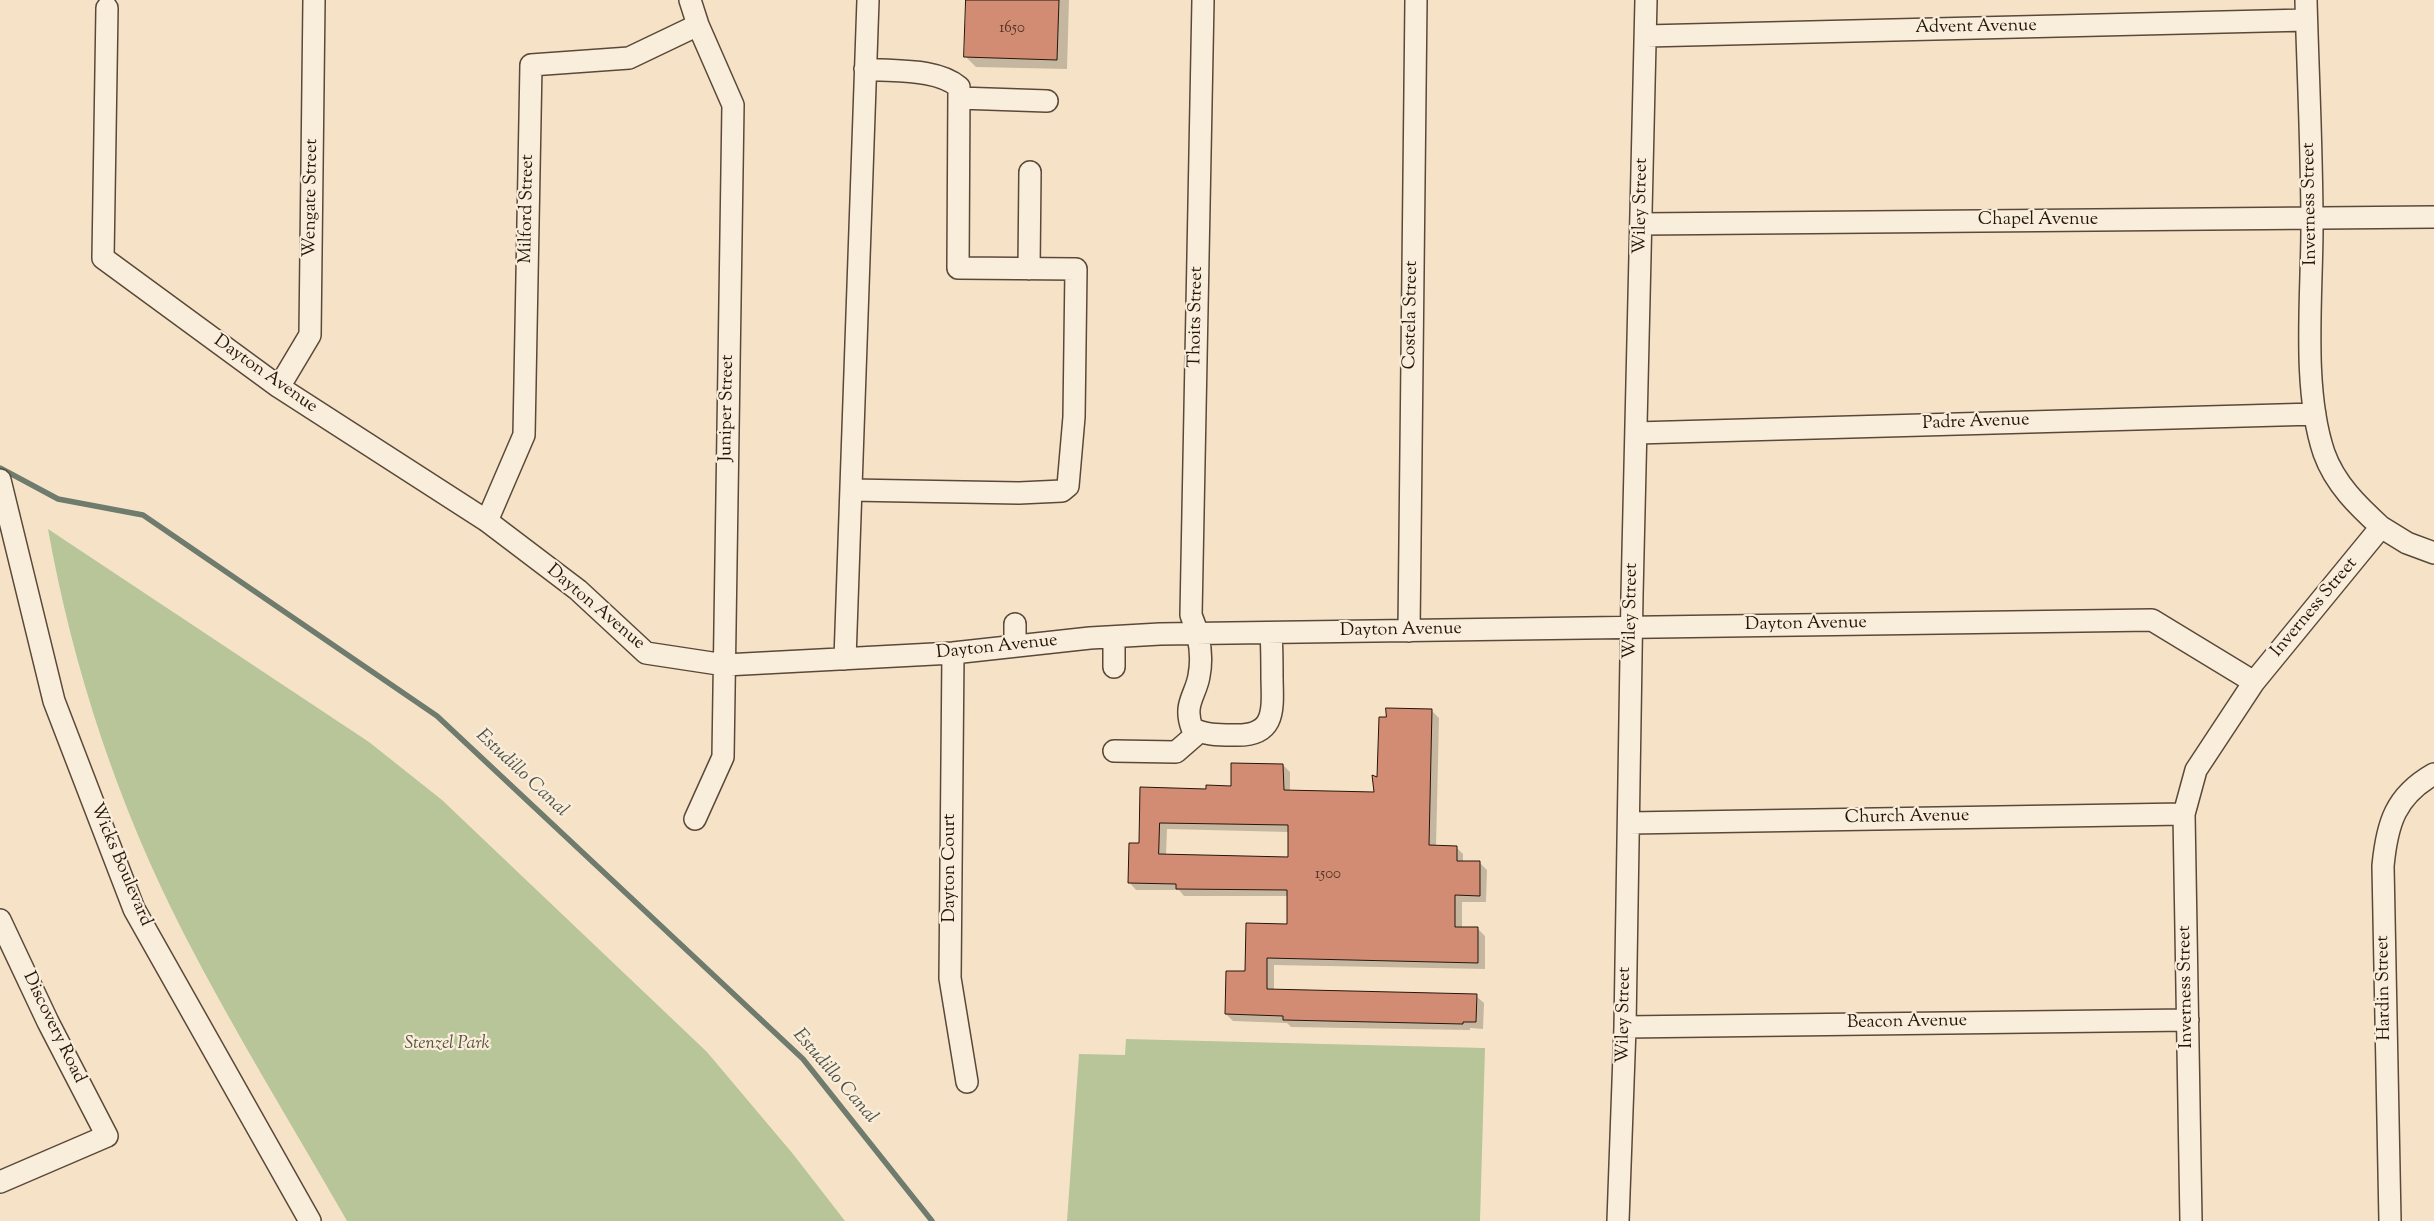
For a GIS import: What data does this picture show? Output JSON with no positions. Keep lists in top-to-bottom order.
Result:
{
  "streets": {
    "street": [
      "Advent Avenue",
      "Wengate Street",
      "Inverness Street",
      "Wiley Street",
      "Milford Street",
      "Chapel Avenue",
      "Costela Street",
      "Thoits Street",
      "Dayton Avenue",
      "Juniper Street",
      "Padre Avenue",
      "Church Avenue",
      "Wicks Boulevard",
      "Dayton Court",
      "Hardin Street",
      "Beacon Avenue",
      "Discovery Road"
    ]
  },
  "crossings": [
    ["Advent Avenue", "Inverness Street"],
    ["Advent Avenue", "Wiley Street"],
    ["Wengate Street", "Dayton Avenue"],
    ["Inverness Street", "Chapel Avenue"],
    ["Inverness Street", "Dayton Avenue"],
    ["Inverness Street", "Padre Avenue"],
    ["Inverness Street", "Church Avenue"],
    ["Inverness Street", "Beacon Avenue"],
    ["Wiley Street", "Chapel Avenue"],
    ["Wiley Street", "Dayton Avenue"],
    ["Wiley Street", "Padre Avenue"],
    ["Wiley Street", "Church Avenue"],
    ["Wiley Street", "Beacon Avenue"],
    ["Milford Street", "Dayton Avenue"],
    ["Milford Street", "Juniper Street"],
    ["Costela Street", "Dayton Avenue"],
    ["Thoits Street", "Dayton Avenue"],
    ["Dayton Avenue", "Juniper Street"],
    ["Dayton Avenue", "Dayton Court"]
  ],
  "water": ["Estudillo Canal"],
  "parks": ["Stenzel Park"],
  "house_numbers": ["1650", "1500"]
}
